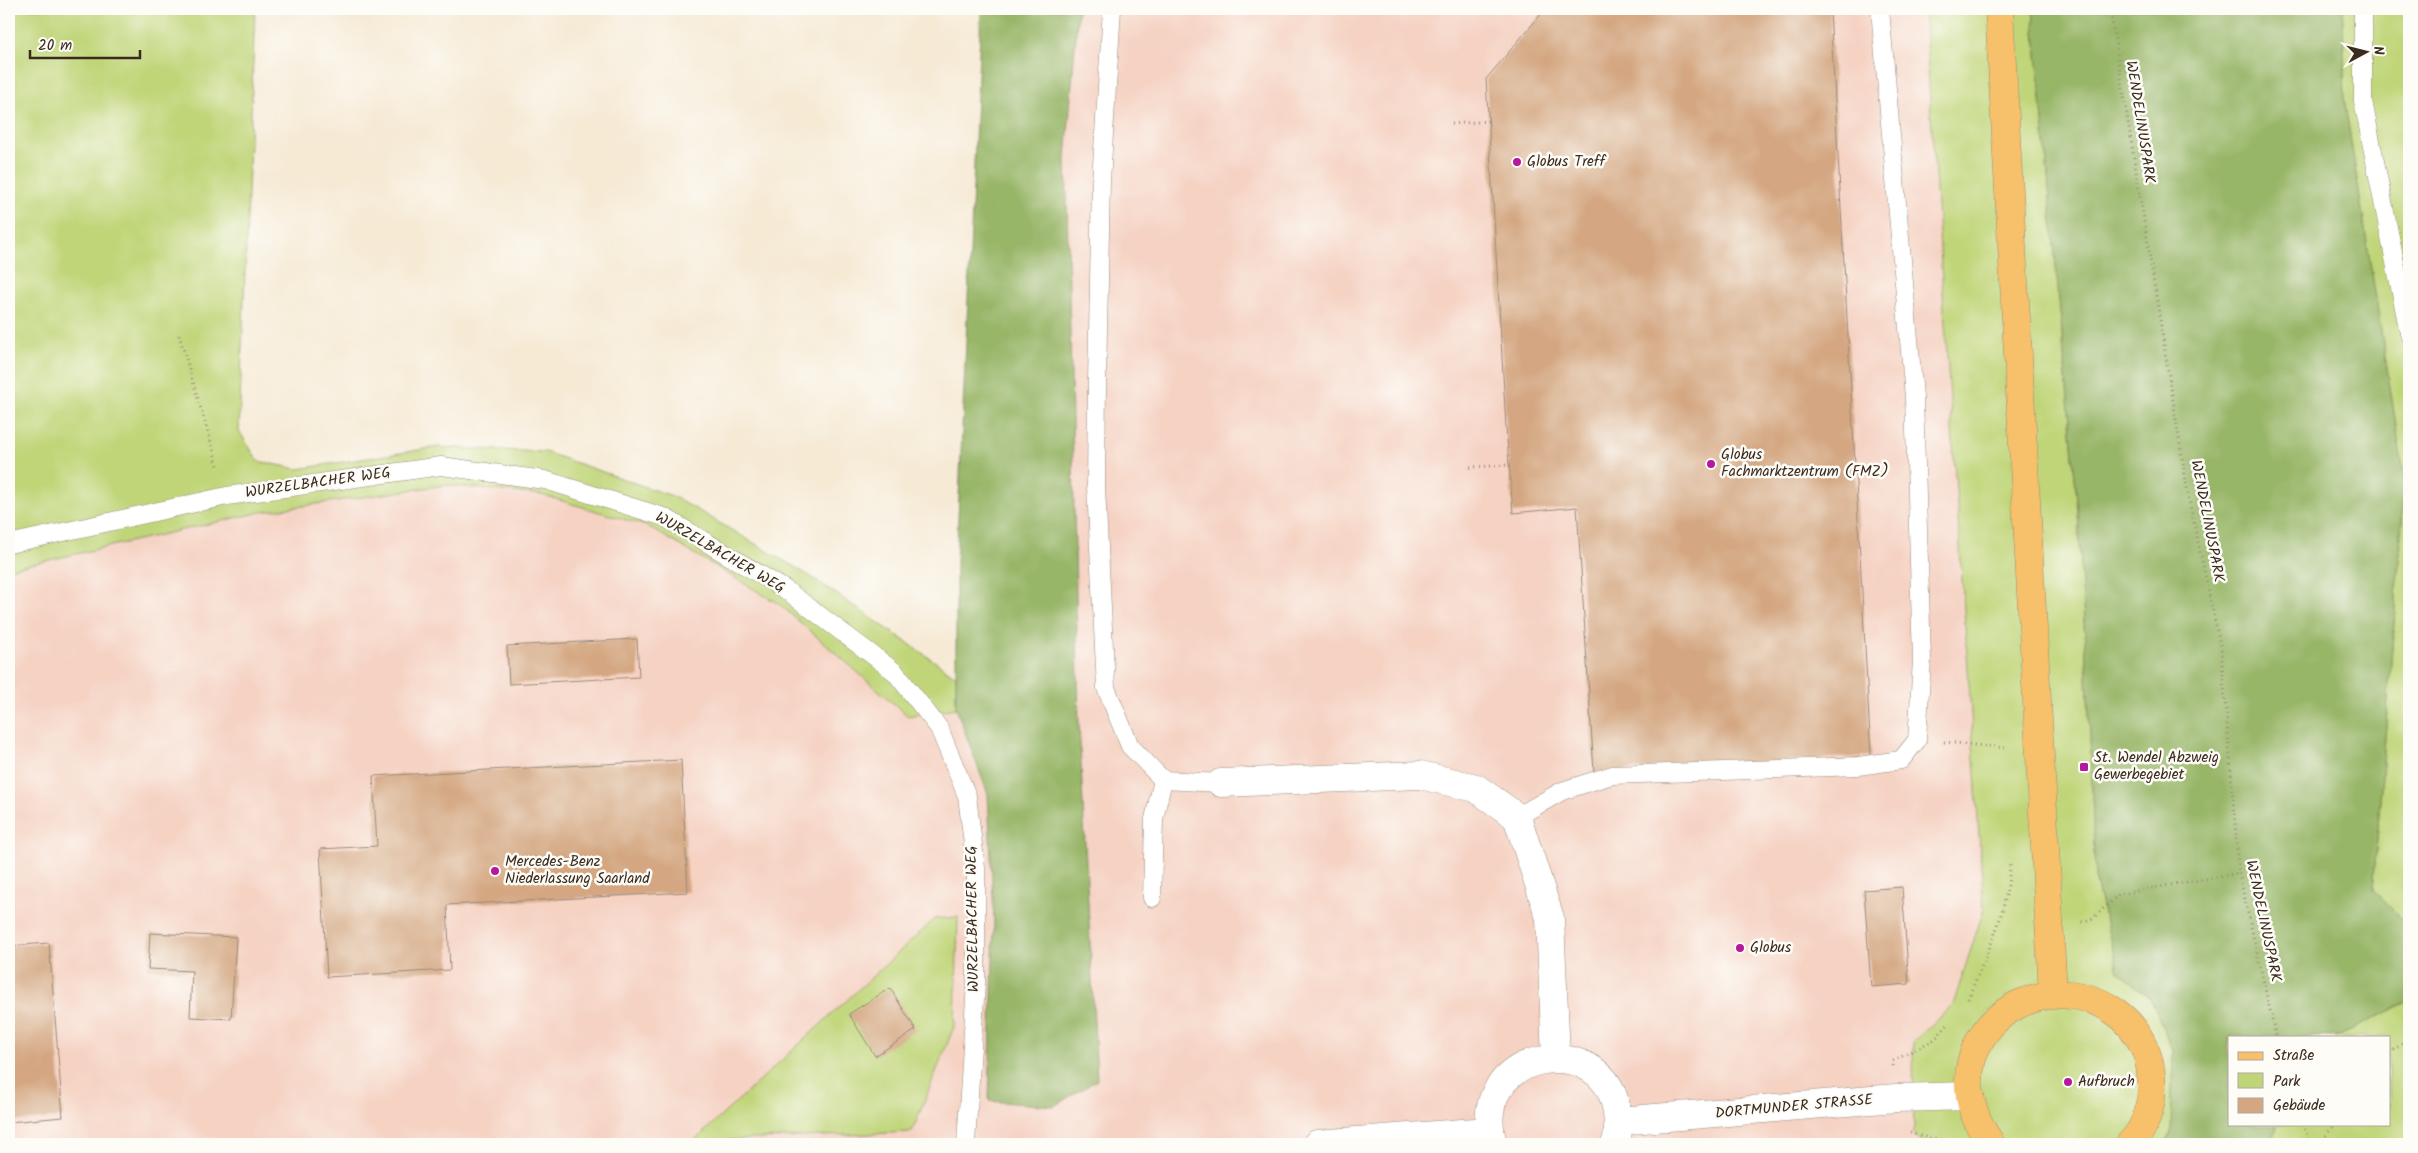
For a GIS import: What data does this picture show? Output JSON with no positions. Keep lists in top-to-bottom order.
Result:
{
  "streets": {
    "street": ["DORTMUNDER STRASSE"],
    "lane": ["WURZELBACHER WEG"],
    "path": ["WENDELINUSPARK"]
  },
  "places": {
    "other": [
      "Globus Treff",
      "Globus Fachmarktzentrum (FMZ)",
      "Mercedes-Benz Niederlassung Saarland",
      "Globus",
      "Aufbruch"
    ],
    "transit": ["St. Wendel Abzweig Gewerbegebiet"]
  },
  "legend": ["Straße", "Park", "Gebäude"],
  "scale_bar": "20 m",
  "north": "right"
}
